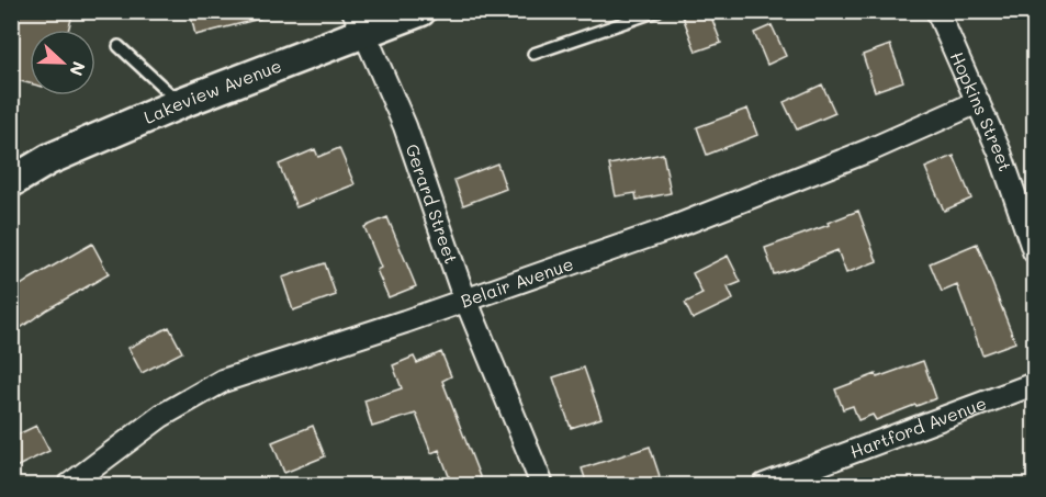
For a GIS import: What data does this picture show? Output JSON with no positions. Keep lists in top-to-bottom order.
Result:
{
  "streets": {
    "main road": ["Lakeview Avenue"],
    "street": [
      "Hopkins Street",
      "Gerard Street",
      "Belair Avenue",
      "Hartford Avenue"
    ]
  },
  "crossings": [
    ["Lakeview Avenue", "Gerard Street"],
    ["Hopkins Street", "Belair Avenue"],
    ["Gerard Street", "Belair Avenue"]
  ],
  "north": "right"
}
